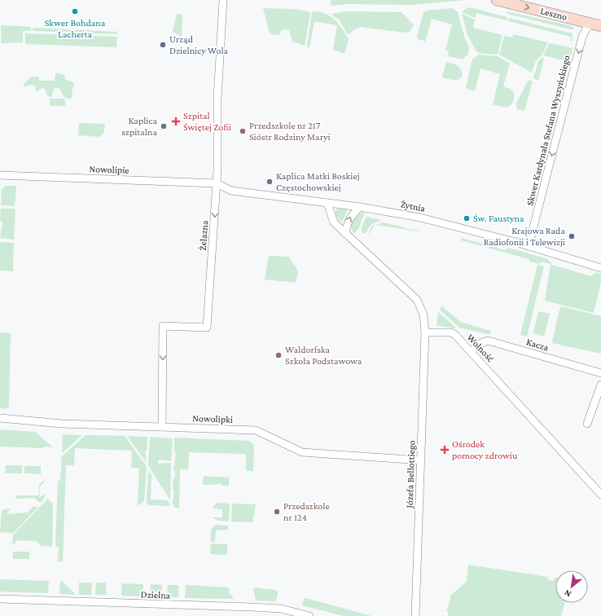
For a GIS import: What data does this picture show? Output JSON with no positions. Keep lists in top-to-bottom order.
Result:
{
  "streets": {
    "main road": ["Leszno"],
    "street": [
      "Skwer Kardynała Stefana Wyszyńskiego",
      "Nowolipie",
      "Żytnia",
      "Żelazna",
      "Kacza",
      "Wolność",
      "Nowolipki",
      "Józefa Bellottiego",
      "Dzielna"
    ]
  },
  "crossings": [
    ["Leszno", "Skwer Kardynała Stefana Wyszyńskiego"],
    ["Skwer Kardynała Stefana Wyszyńskiego", "Żytnia"],
    ["Nowolipie", "Żytnia"],
    ["Nowolipie", "Żelazna"],
    ["Żytnia", "Żelazna"],
    ["Żelazna", "Nowolipki"],
    ["Kacza", "Wolność"],
    ["Wolność", "Józefa Bellottiego"],
    ["Nowolipki", "Józefa Bellottiego"]
  ],
  "one_way": ["Leszno", "Skwer Kardynała Stefana Wyszyńskiego", "Żelazna"],
  "places": {
    "other": [
      "Skwer Bohdana Lacherta",
      "Urząd Dzielnicy Wola",
      "Kaplica szpitalna",
      "Przedszkole nr 217 Sióstr Rodziny Maryi",
      "Kaplica Matki Boskiej Częstochowskiej",
      "Św. Faustyna",
      "Krajowa Rada Radiofonii i Telewizji",
      "Waldorfska Szkoła Podstawowa",
      "Przedszkole nr 124"
    ],
    "health": ["Szpital Świętej Zofii", "Ośrodek pomocy zdrowiu"]
  },
  "north": "bottom left"
}
